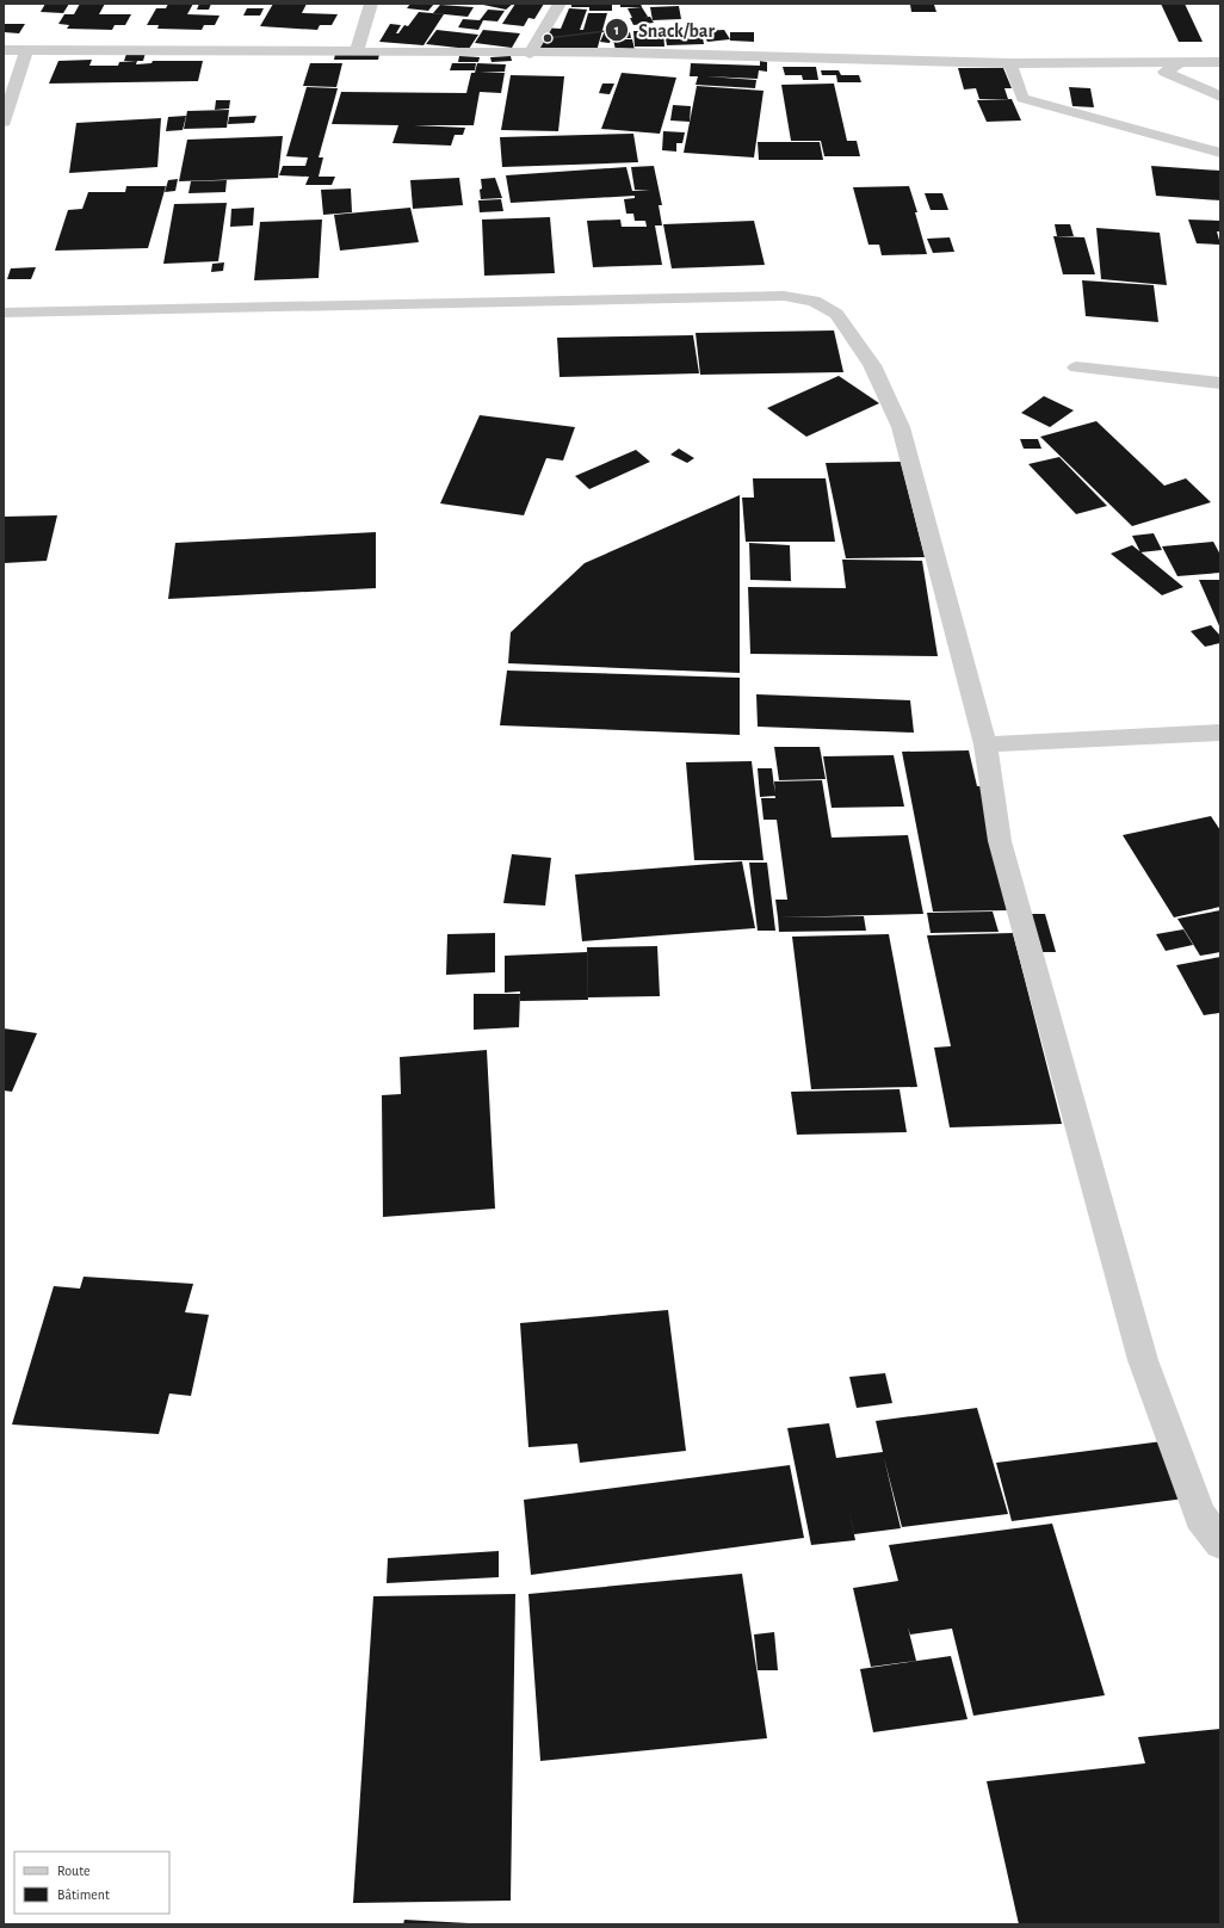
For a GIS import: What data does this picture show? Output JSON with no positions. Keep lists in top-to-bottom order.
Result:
{
  "places": ["Snack/bar"],
  "legend": ["Route", "Bâtiment"]
}
